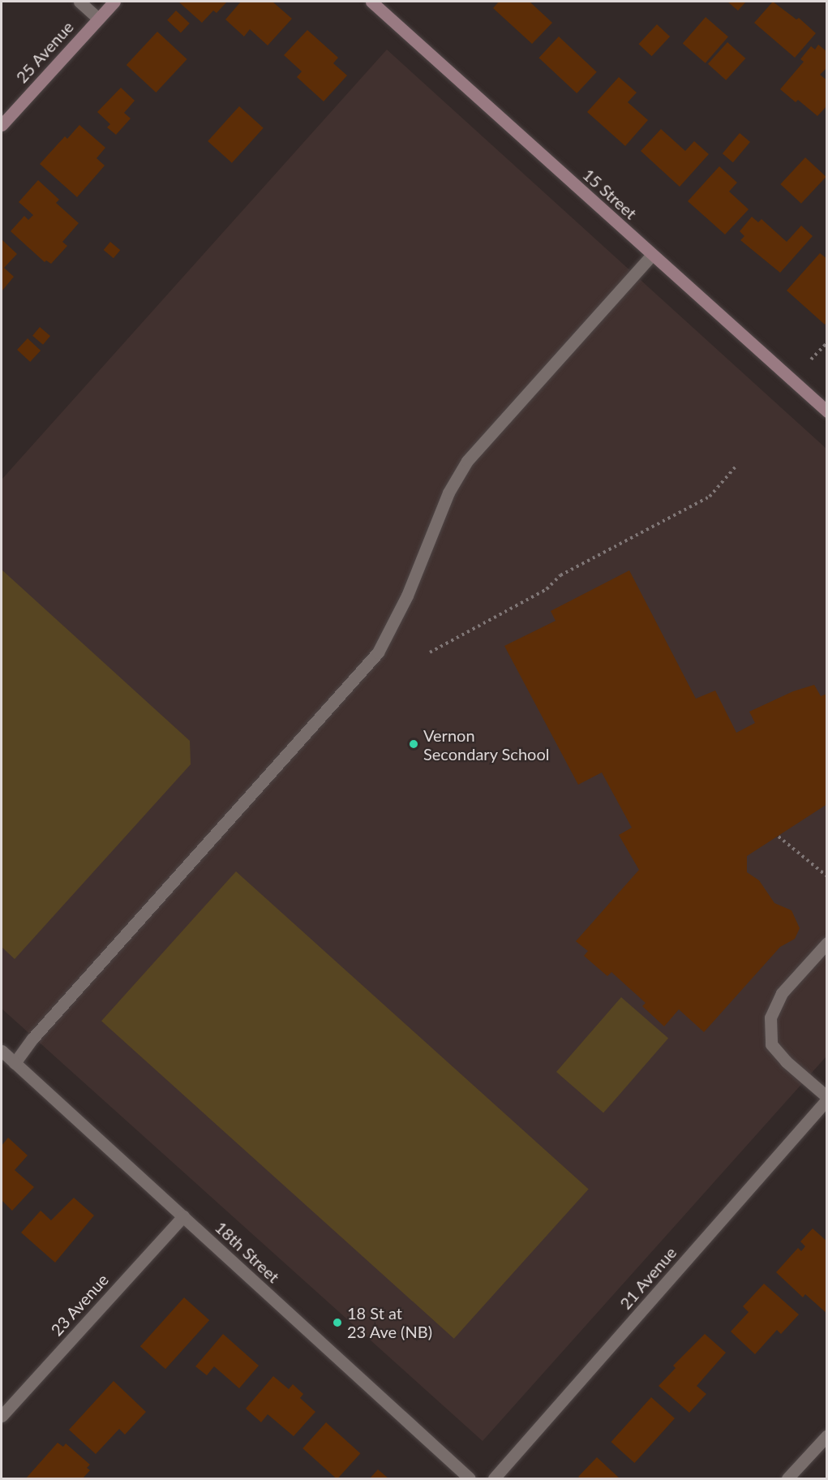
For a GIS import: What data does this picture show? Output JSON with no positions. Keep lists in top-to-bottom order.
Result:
{
  "streets": {
    "street": [
      "25 Avenue",
      "15 Street",
      "18th Street",
      "21 Avenue",
      "23 Avenue"
    ]
  },
  "crossings": [
    ["18th Street", "23 Avenue"]
  ],
  "places": ["Vernon Secondary School", "18 St at 23 Ave (NB)"]
}
